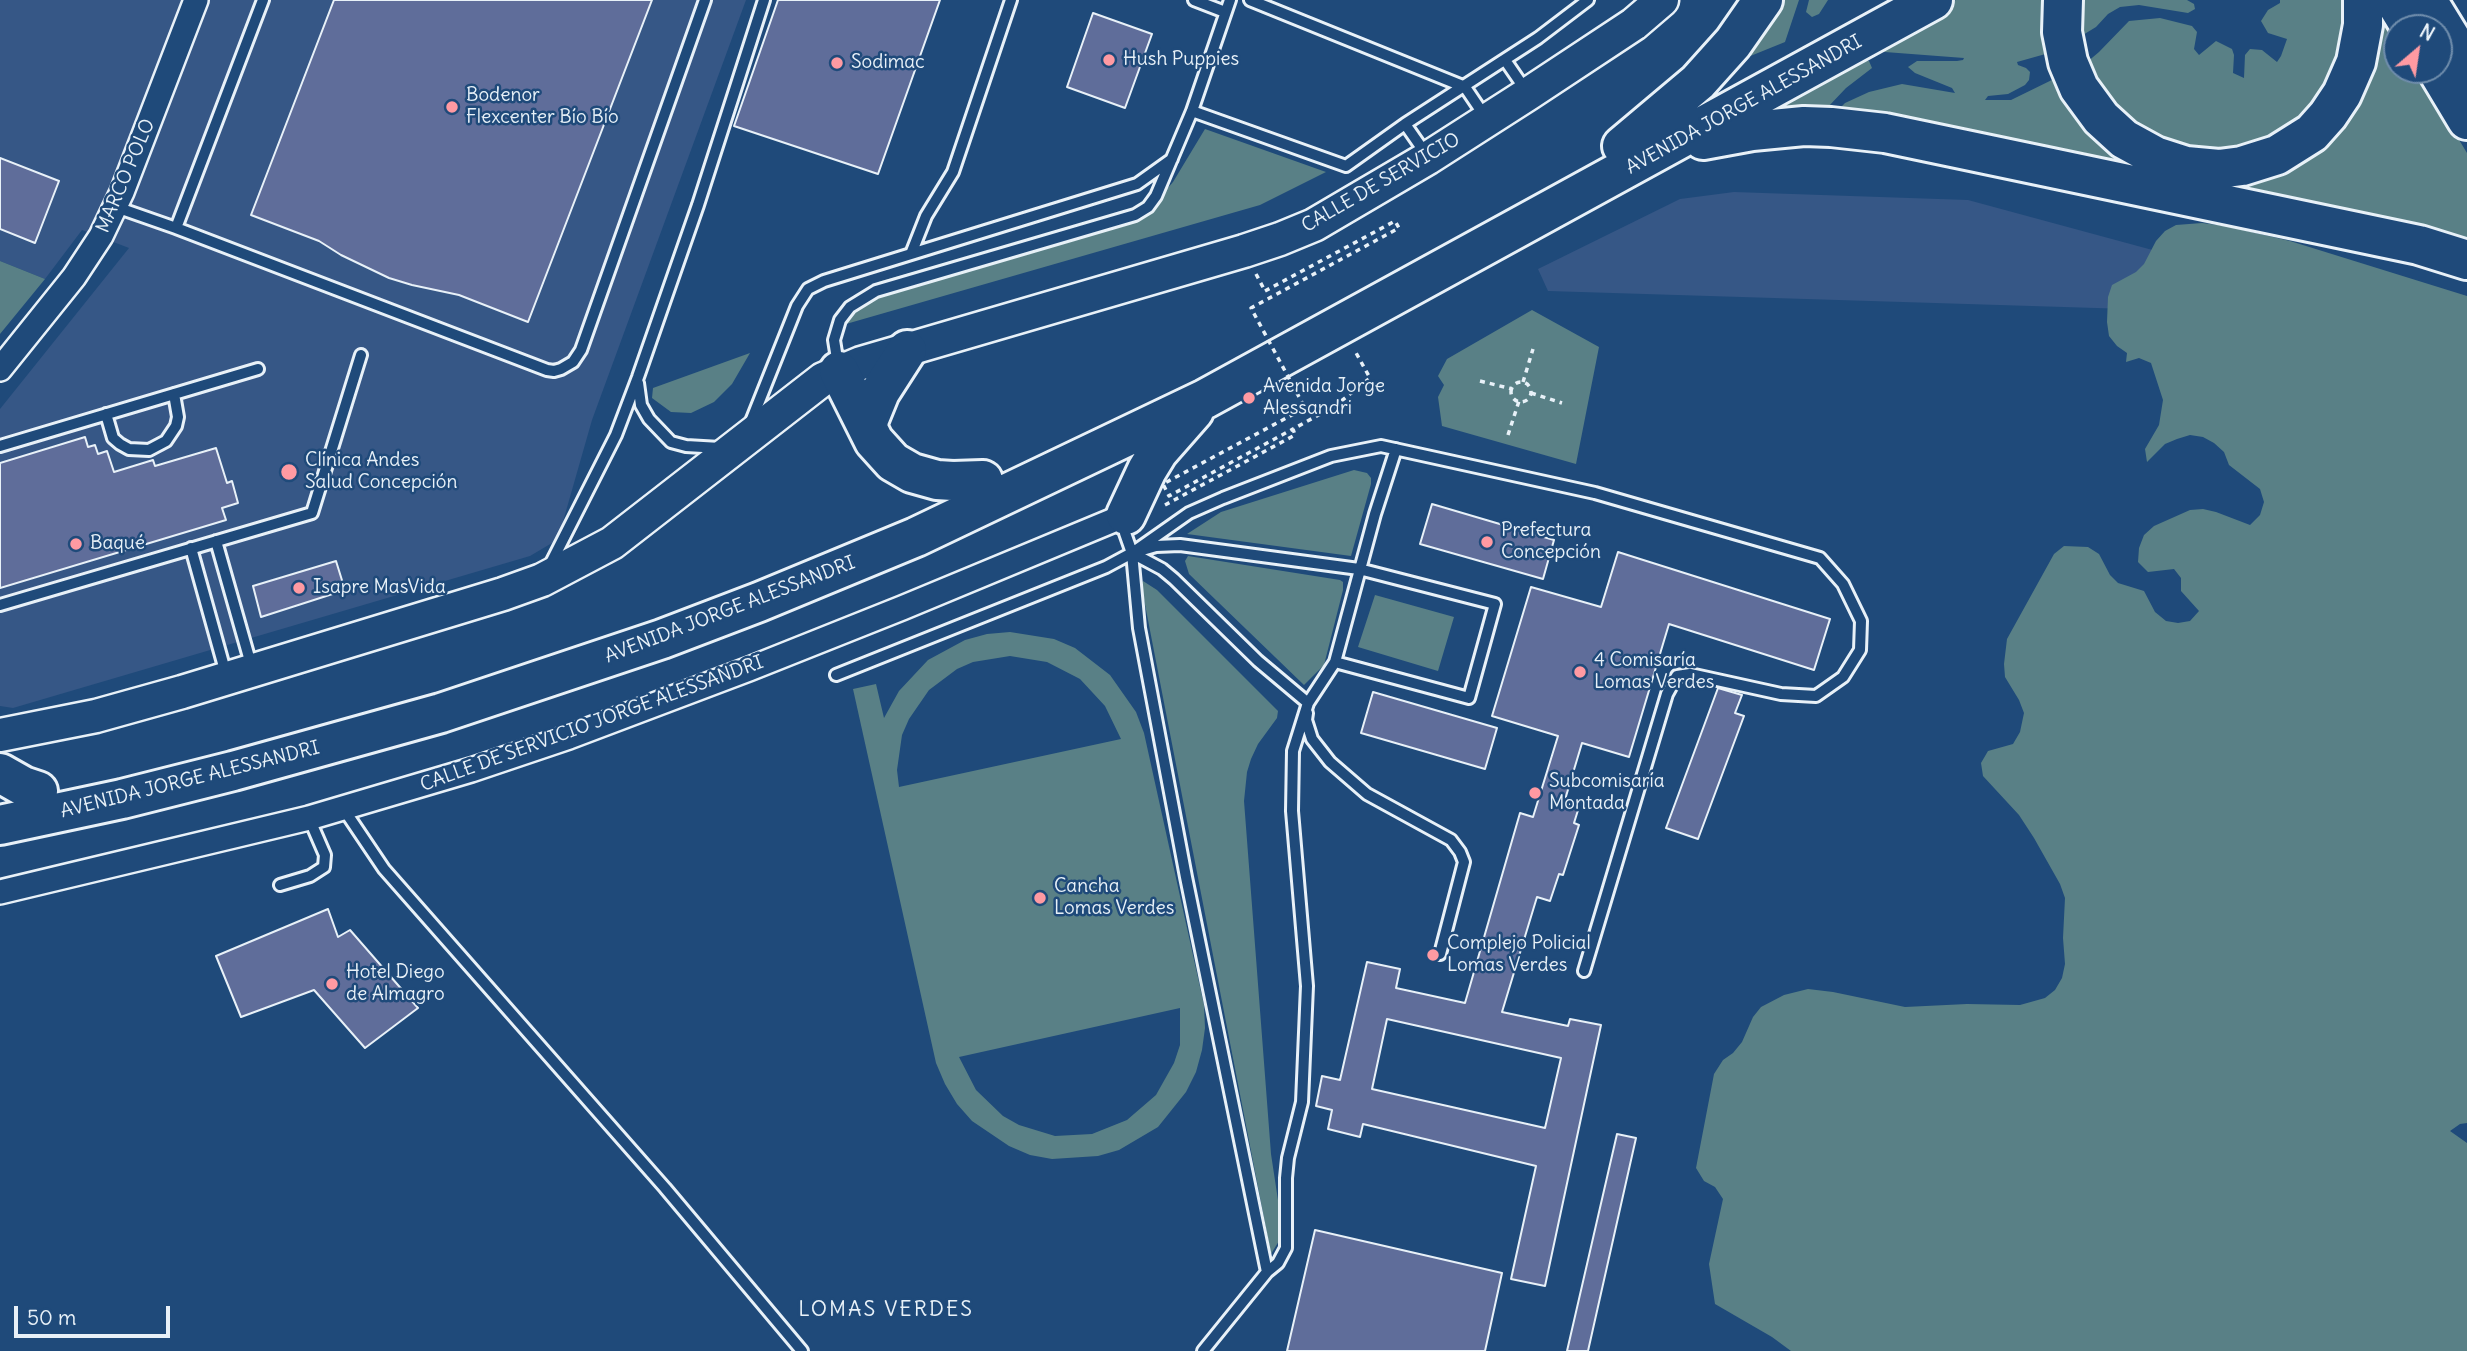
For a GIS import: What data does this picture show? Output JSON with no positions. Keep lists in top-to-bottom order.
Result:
{
  "streets": {
    "highway": ["AVENIDA JORGE ALESSANDRI"],
    "street": ["MARCO POLO", "CALLE DE SERVICIO", "CALLE DE SERVICIO JORGE ALESSANDRI"]
  },
  "districts": ["LOMAS VERDES"],
  "places": [
    "Hush Puppies",
    "Sodimac",
    "Bodenor Flexcenter Bío Bío",
    "Avenida Jorge Alessandri",
    "Clínica Andes Salud Concepción",
    "Prefectura Concepción",
    "Baqué",
    "Isapre MasVida",
    "4 Comisaría Lomas Verdes",
    "Subcomisaría Montada",
    "Cancha Lomas Verdes",
    "Complejo Policial Lomas Verdes",
    "Hotel Diego de Almagro"
  ],
  "scale_bar": "50 m",
  "north": "top right"
}
